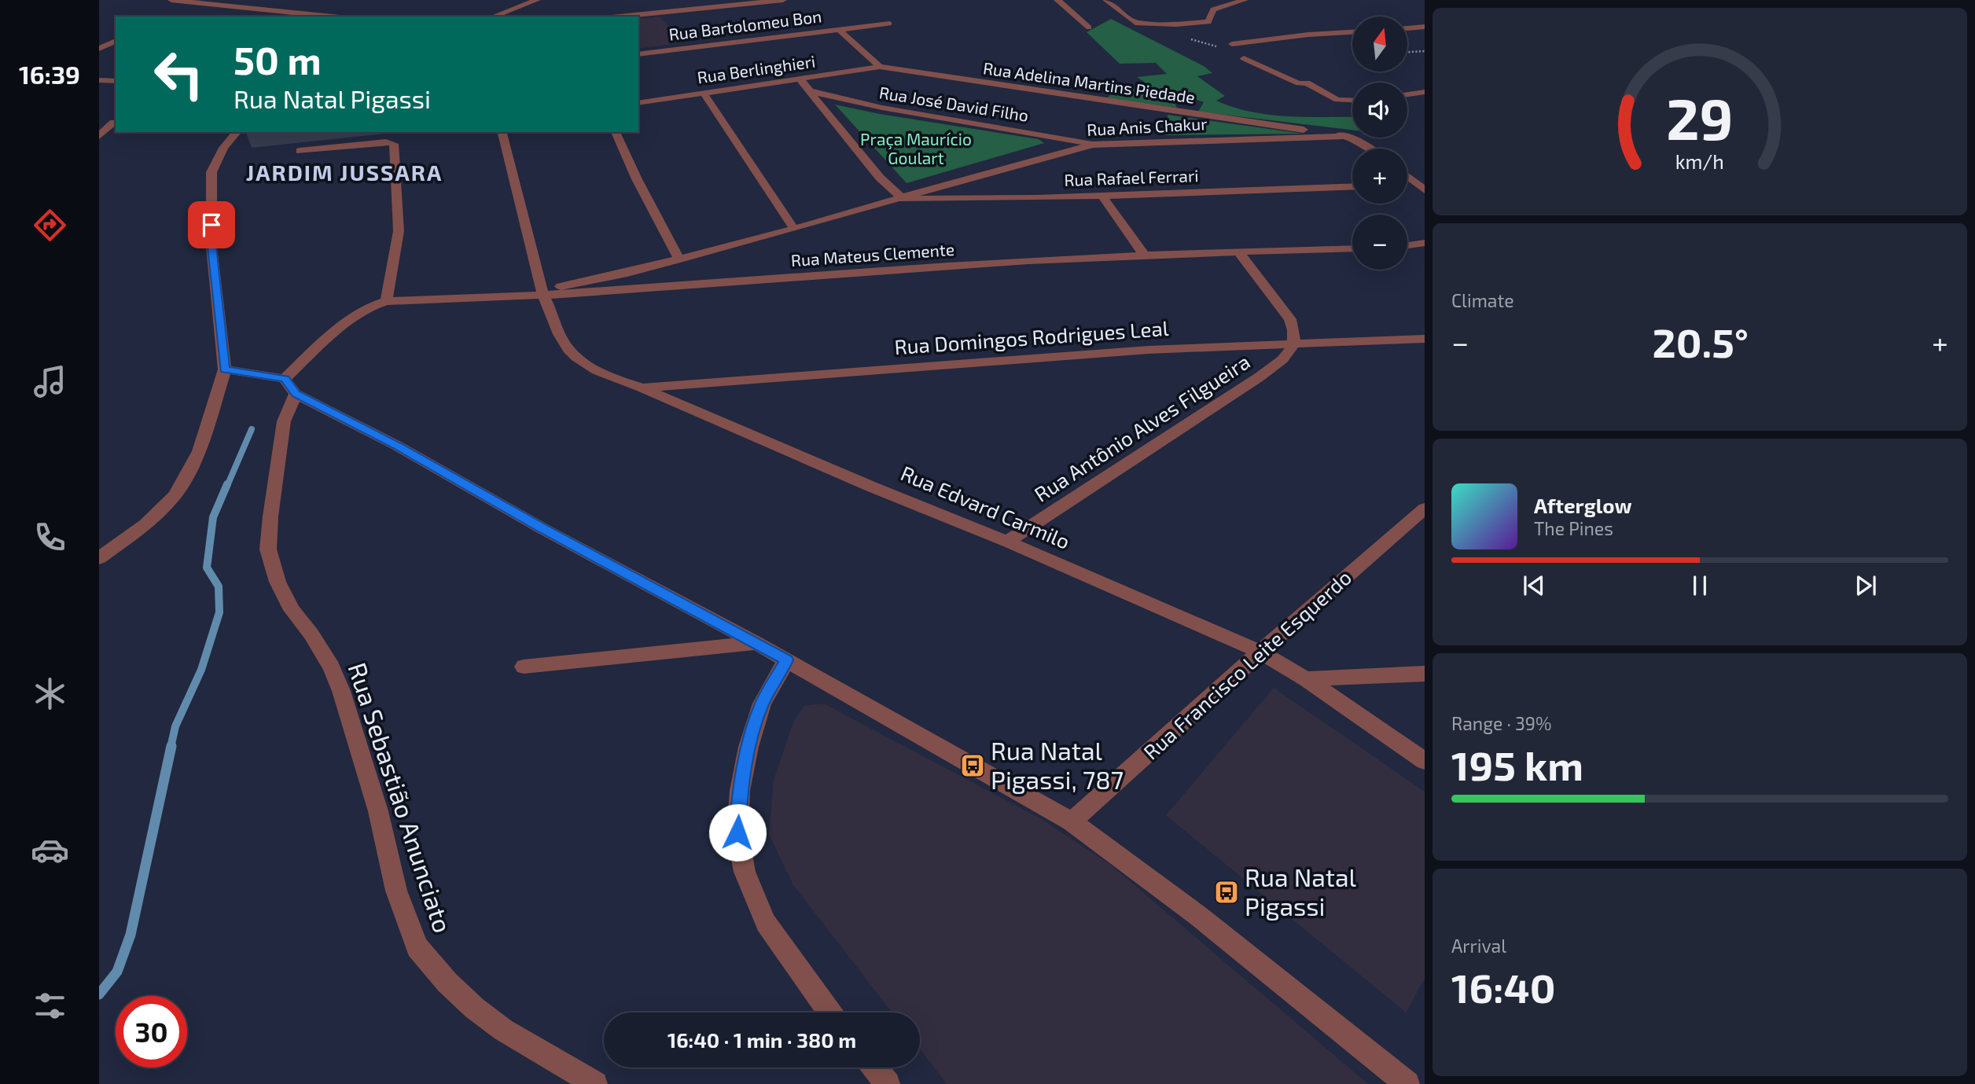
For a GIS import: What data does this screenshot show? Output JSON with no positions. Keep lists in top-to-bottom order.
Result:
{
  "streets": {
    "street": [
      "Rua Bartolomeu Bon",
      "Rua Berlinghieri",
      "Rua Adelina Martins Piedade",
      "Rua José David Filho",
      "Rua Anis Chakur",
      "Rua Rafael Ferrari",
      "Rua Mateus Clemente",
      "Rua Domingos Rodrigues Leal",
      "Rua Antônio Alves Filgueira",
      "Rua Edvard Carmilo",
      "Rua Francisco Leite Esquerdo",
      "Rua Sebastião Anunciato"
    ]
  },
  "crossings": [
    ["Rua Berlinghieri", "Rua Adelina Martins Piedade"],
    ["Rua Adelina Martins Piedade", "Rua Anis Chakur"],
    ["Rua José David Filho", "Rua Anis Chakur"],
    ["Rua Anis Chakur", "Rua Rafael Ferrari"],
    ["Rua Anis Chakur", "Rua Mateus Clemente"],
    ["Rua Anis Chakur", "Rua Edvard Carmilo"],
    ["Rua Mateus Clemente", "Rua Edvard Carmilo"],
    ["Rua Mateus Clemente", "Rua Sebastião Anunciato"],
    ["Rua Domingos Rodrigues Leal", "Rua Antônio Alves Filgueira"],
    ["Rua Domingos Rodrigues Leal", "Rua Edvard Carmilo"],
    ["Rua Antônio Alves Filgueira", "Rua Edvard Carmilo"],
    ["Rua Edvard Carmilo", "Rua Francisco Leite Esquerdo"]
  ],
  "districts": ["JARDIM JUSSARA"],
  "parks": ["Praça Maurício Goulart"],
  "places": {
    "bus stop": ["Rua Natal Pigassi, 787", "Rua Natal Pigassi"]
  },
  "north": "top",
  "page": {
    "tabs": "16:39",
    "map_buttons": ["+", "−"],
    "turn": ["50 m", "Rua Natal Pigassi"],
    "tile": [
      "Climate",
      ["Range · 39%", "195 km"],
      ["Arrival", "16:40"]
    ],
    "heat": ["−", "20.5°", "+"],
    "song": ["Afterglow", "The Pines"],
    "limit": "30",
    "trip": "16:40 · 1 min · 380 m",
    "gauge": ["29", "km/h"]
  }
}
